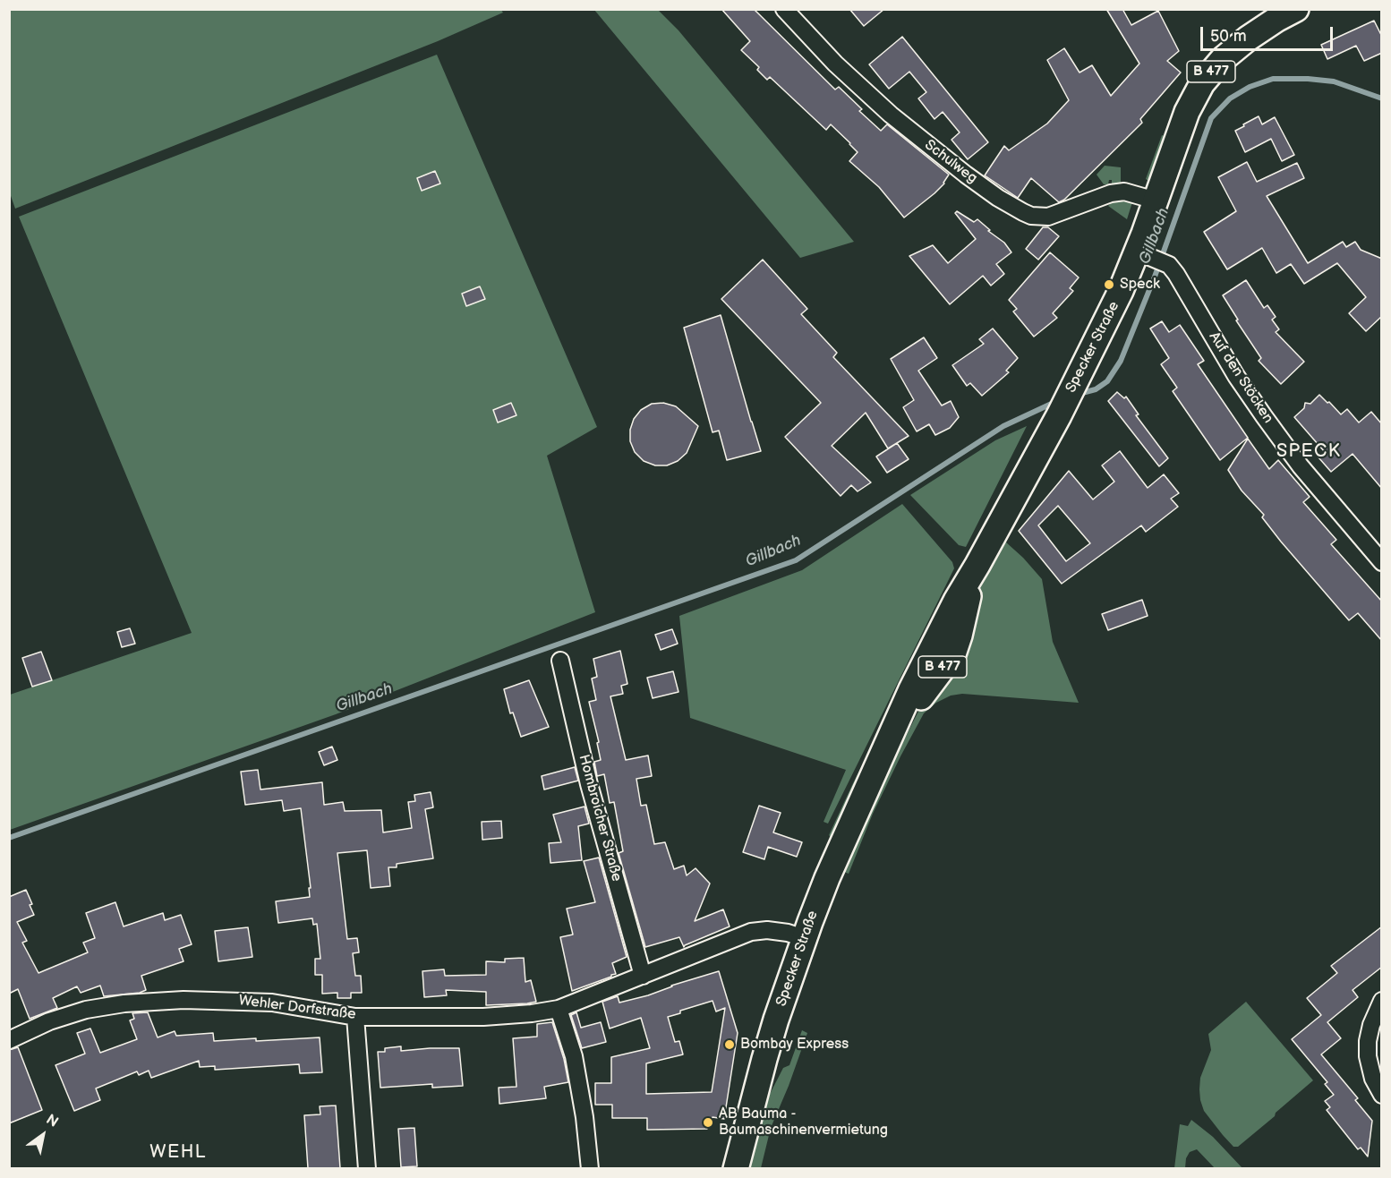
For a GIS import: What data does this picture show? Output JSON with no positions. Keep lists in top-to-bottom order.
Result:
{
  "streets": {
    "main road": ["B 477", "Specker Straße"],
    "street": [
      "Schulweg",
      "Auf den Stöcken",
      "Hombroicher Straße",
      "Wehler Dorfstraße"
    ]
  },
  "crossings": [
    ["Schulweg", "Specker Straße"],
    ["Specker Straße", "Auf den Stöcken"],
    ["Specker Straße", "Wehler Dorfstraße"],
    ["Hombroicher Straße", "Wehler Dorfstraße"]
  ],
  "districts": ["SPECK", "WEHL"],
  "water": ["Gillbach"],
  "places": ["Speck", "Bombay Express", "AB Bauma - Baumaschinenvermietung"],
  "scale_bar": "50 m",
  "north": "top right"
}
